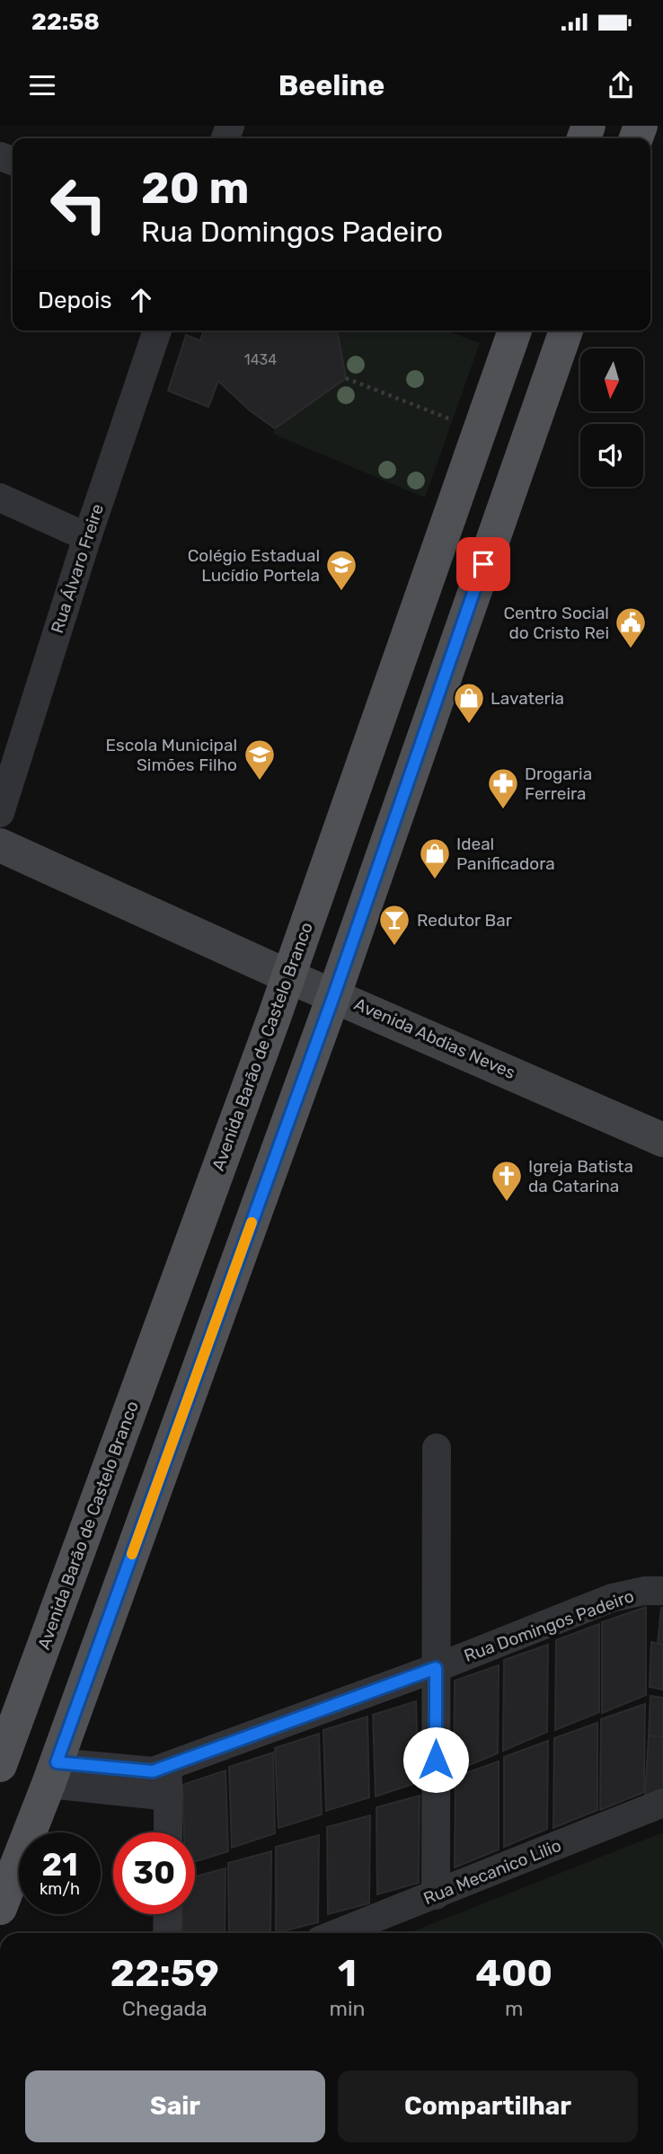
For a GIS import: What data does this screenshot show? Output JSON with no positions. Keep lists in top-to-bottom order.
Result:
{
  "streets": {
    "main road": ["Avenida Barão de Castelo Branco"],
    "street": [
      "Rua Álvaro Freire",
      "Avenida Abdias Neves",
      "Rua Domingos Padeiro",
      "Rua Mecanico Lilio"
    ]
  },
  "crossings": [
    ["Avenida Abdias Neves", "Avenida Barão de Castelo Branco"]
  ],
  "places": {
    "school or university": ["Colégio Estadual Lucídio Portela", "Escola Municipal Simões Filho"],
    "public building": ["Centro Social do Cristo Rei"],
    "shop": ["Lavateria", "Ideal Panificadora"],
    "pharmacy": ["Drogaria Ferreira"],
    "bar": ["Redutor Bar"],
    "church": ["Igreja Batista da Catarina"]
  },
  "house_numbers": ["1434"],
  "north": "bottom",
  "page": {
    "status": "22:58",
    "header": "Beeline",
    "turn": ["20 m", "Rua Domingos Padeiro"],
    "then": "Depois",
    "speed": "21 km/h",
    "limit": "30",
    "eta": [
      "22:59",
      "Chegada",
      "1",
      "min",
      "400",
      "m"
    ],
    "buttons": ["Sair", "Compartilhar"]
  }
}
